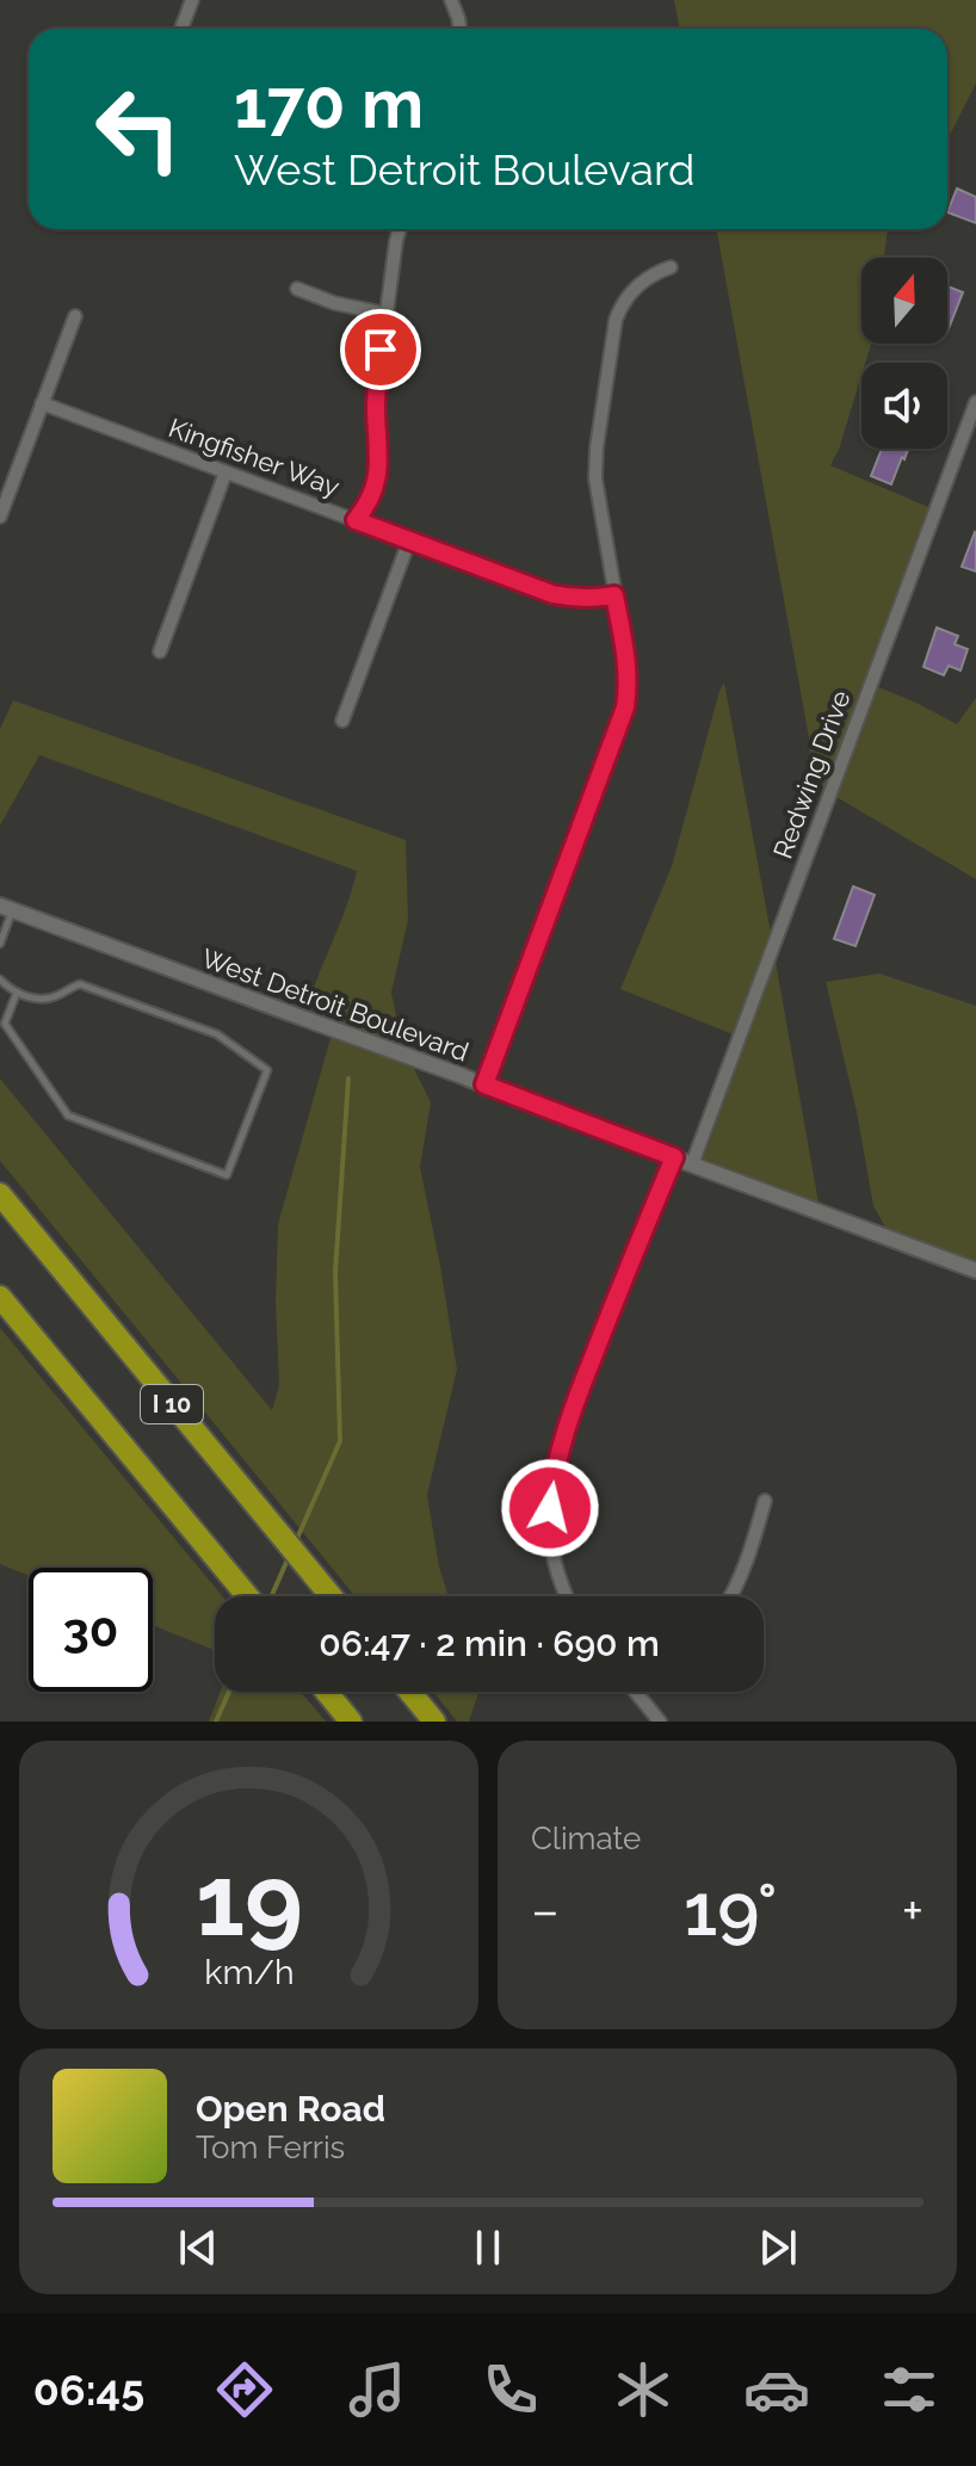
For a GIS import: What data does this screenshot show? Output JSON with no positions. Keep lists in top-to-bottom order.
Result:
{
  "streets": {
    "highway": ["I 10"],
    "street": ["Kingfisher Way", "Redwing Drive", "West Detroit Boulevard"]
  },
  "crossings": [
    ["Redwing Drive", "West Detroit Boulevard"]
  ],
  "north": "top",
  "page": {
    "turn": ["170 m", "West Detroit Boulevard"],
    "limit": "30",
    "trip": "06:47 · 2 min · 690 m",
    "tile": "Climate",
    "heat": ["−", "19°", "+"],
    "song": ["Open Road", "Tom Ferris"],
    "tabs": "06:45",
    "gauge": ["19", "km/h"]
  }
}
